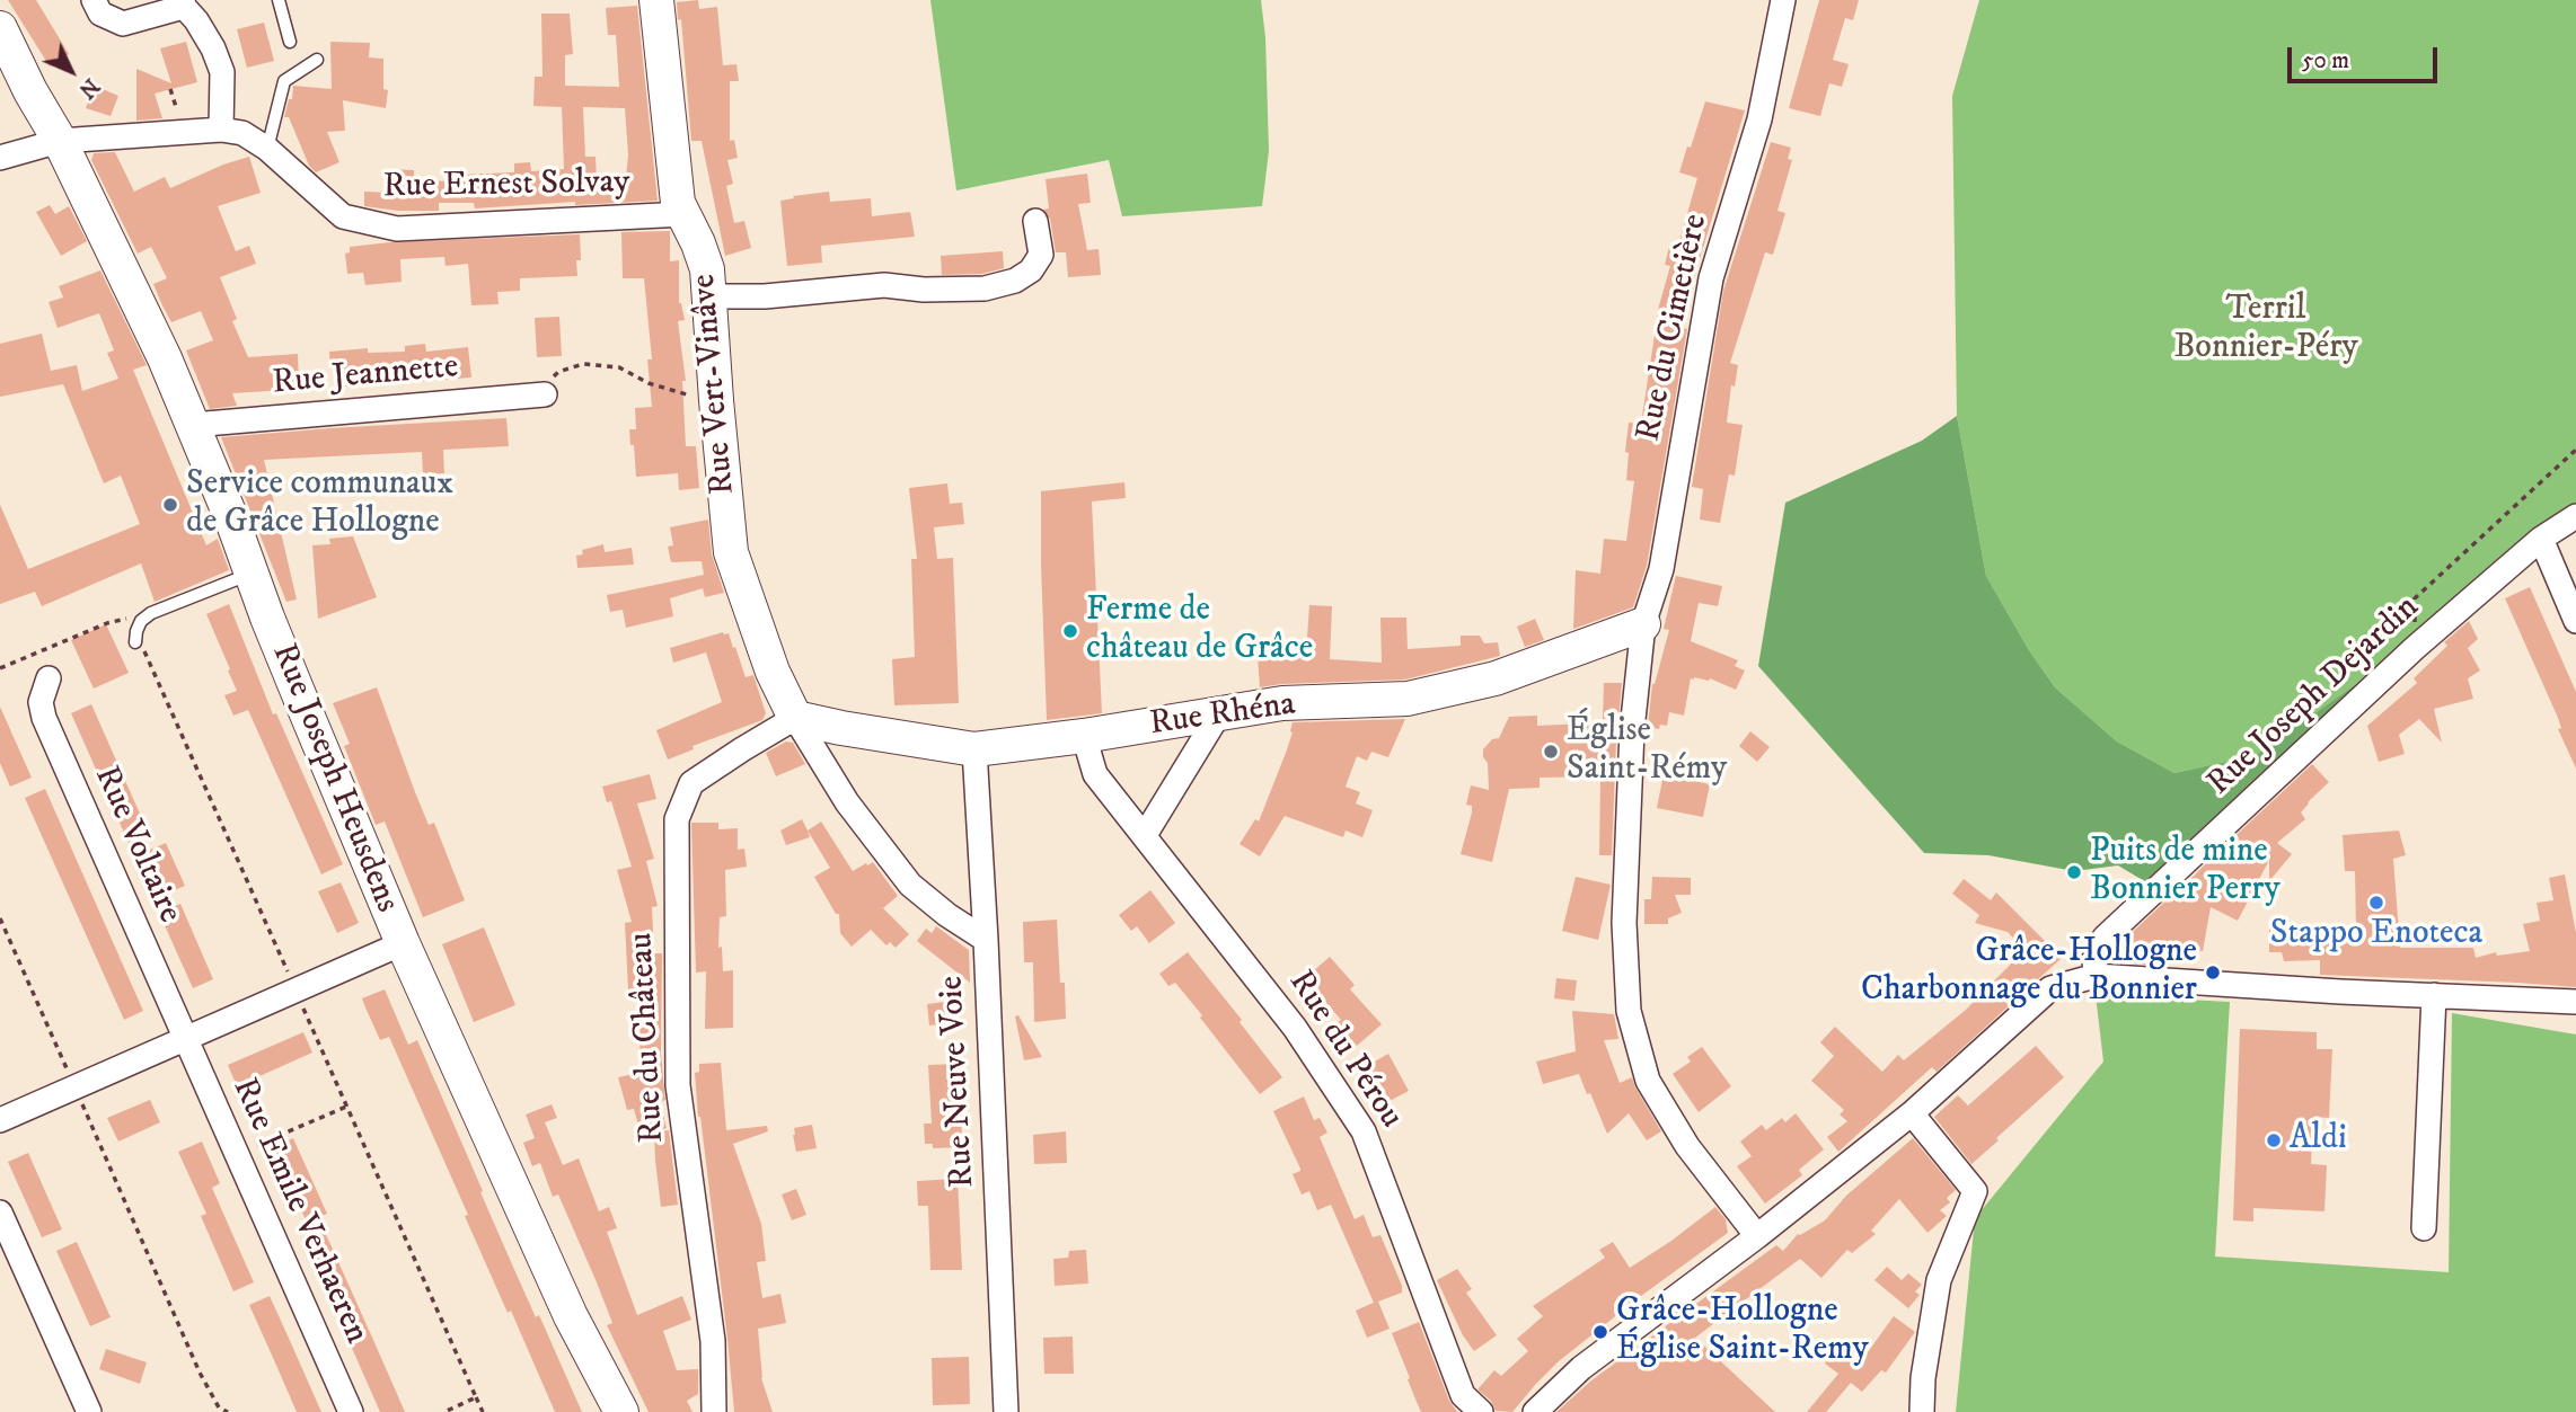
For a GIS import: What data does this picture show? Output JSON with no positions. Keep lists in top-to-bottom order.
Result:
{
  "streets": {
    "street": [
      "Rue Ernest Solvay",
      "Rue du Cimetière",
      "Rue Jeannette",
      "Rue Vert-Vinâve",
      "Rue Joseph Dejardin",
      "Rue Rhéna",
      "Rue Joseph Heusdens",
      "Rue Voltaire",
      "Rue du Château",
      "Rue du Pérou",
      "Rue Neuve Voie",
      "Rue Emile Verhaeren"
    ]
  },
  "crossings": [
    ["Rue Ernest Solvay", "Rue Vert-Vinâve"],
    ["Rue du Cimetière", "Rue Rhéna"],
    ["Rue Jeannette", "Rue Joseph Heusdens"],
    ["Rue Vert-Vinâve", "Rue Rhéna"],
    ["Rue Vert-Vinâve", "Rue du Château"],
    ["Rue Rhéna", "Rue du Château"],
    ["Rue Rhéna", "Rue du Pérou"],
    ["Rue Rhéna", "Rue Neuve Voie"],
    ["Rue Voltaire", "Rue Emile Verhaeren"]
  ],
  "parks": ["Terril Bonnier-Péry"],
  "places": [
    "Service communaux de Grâce Hollogne",
    "Ferme de château de Grâce",
    "Église Saint-Rémy",
    "Puits de mine Bonnier Perry",
    "Stappo Enoteca",
    "Grâce-Hollogne Charbonnage du Bonnier",
    "Aldi",
    "Grâce-Hollogne Église Saint-Remy"
  ],
  "scale_bar": "50 m",
  "north": "bottom right"
}
